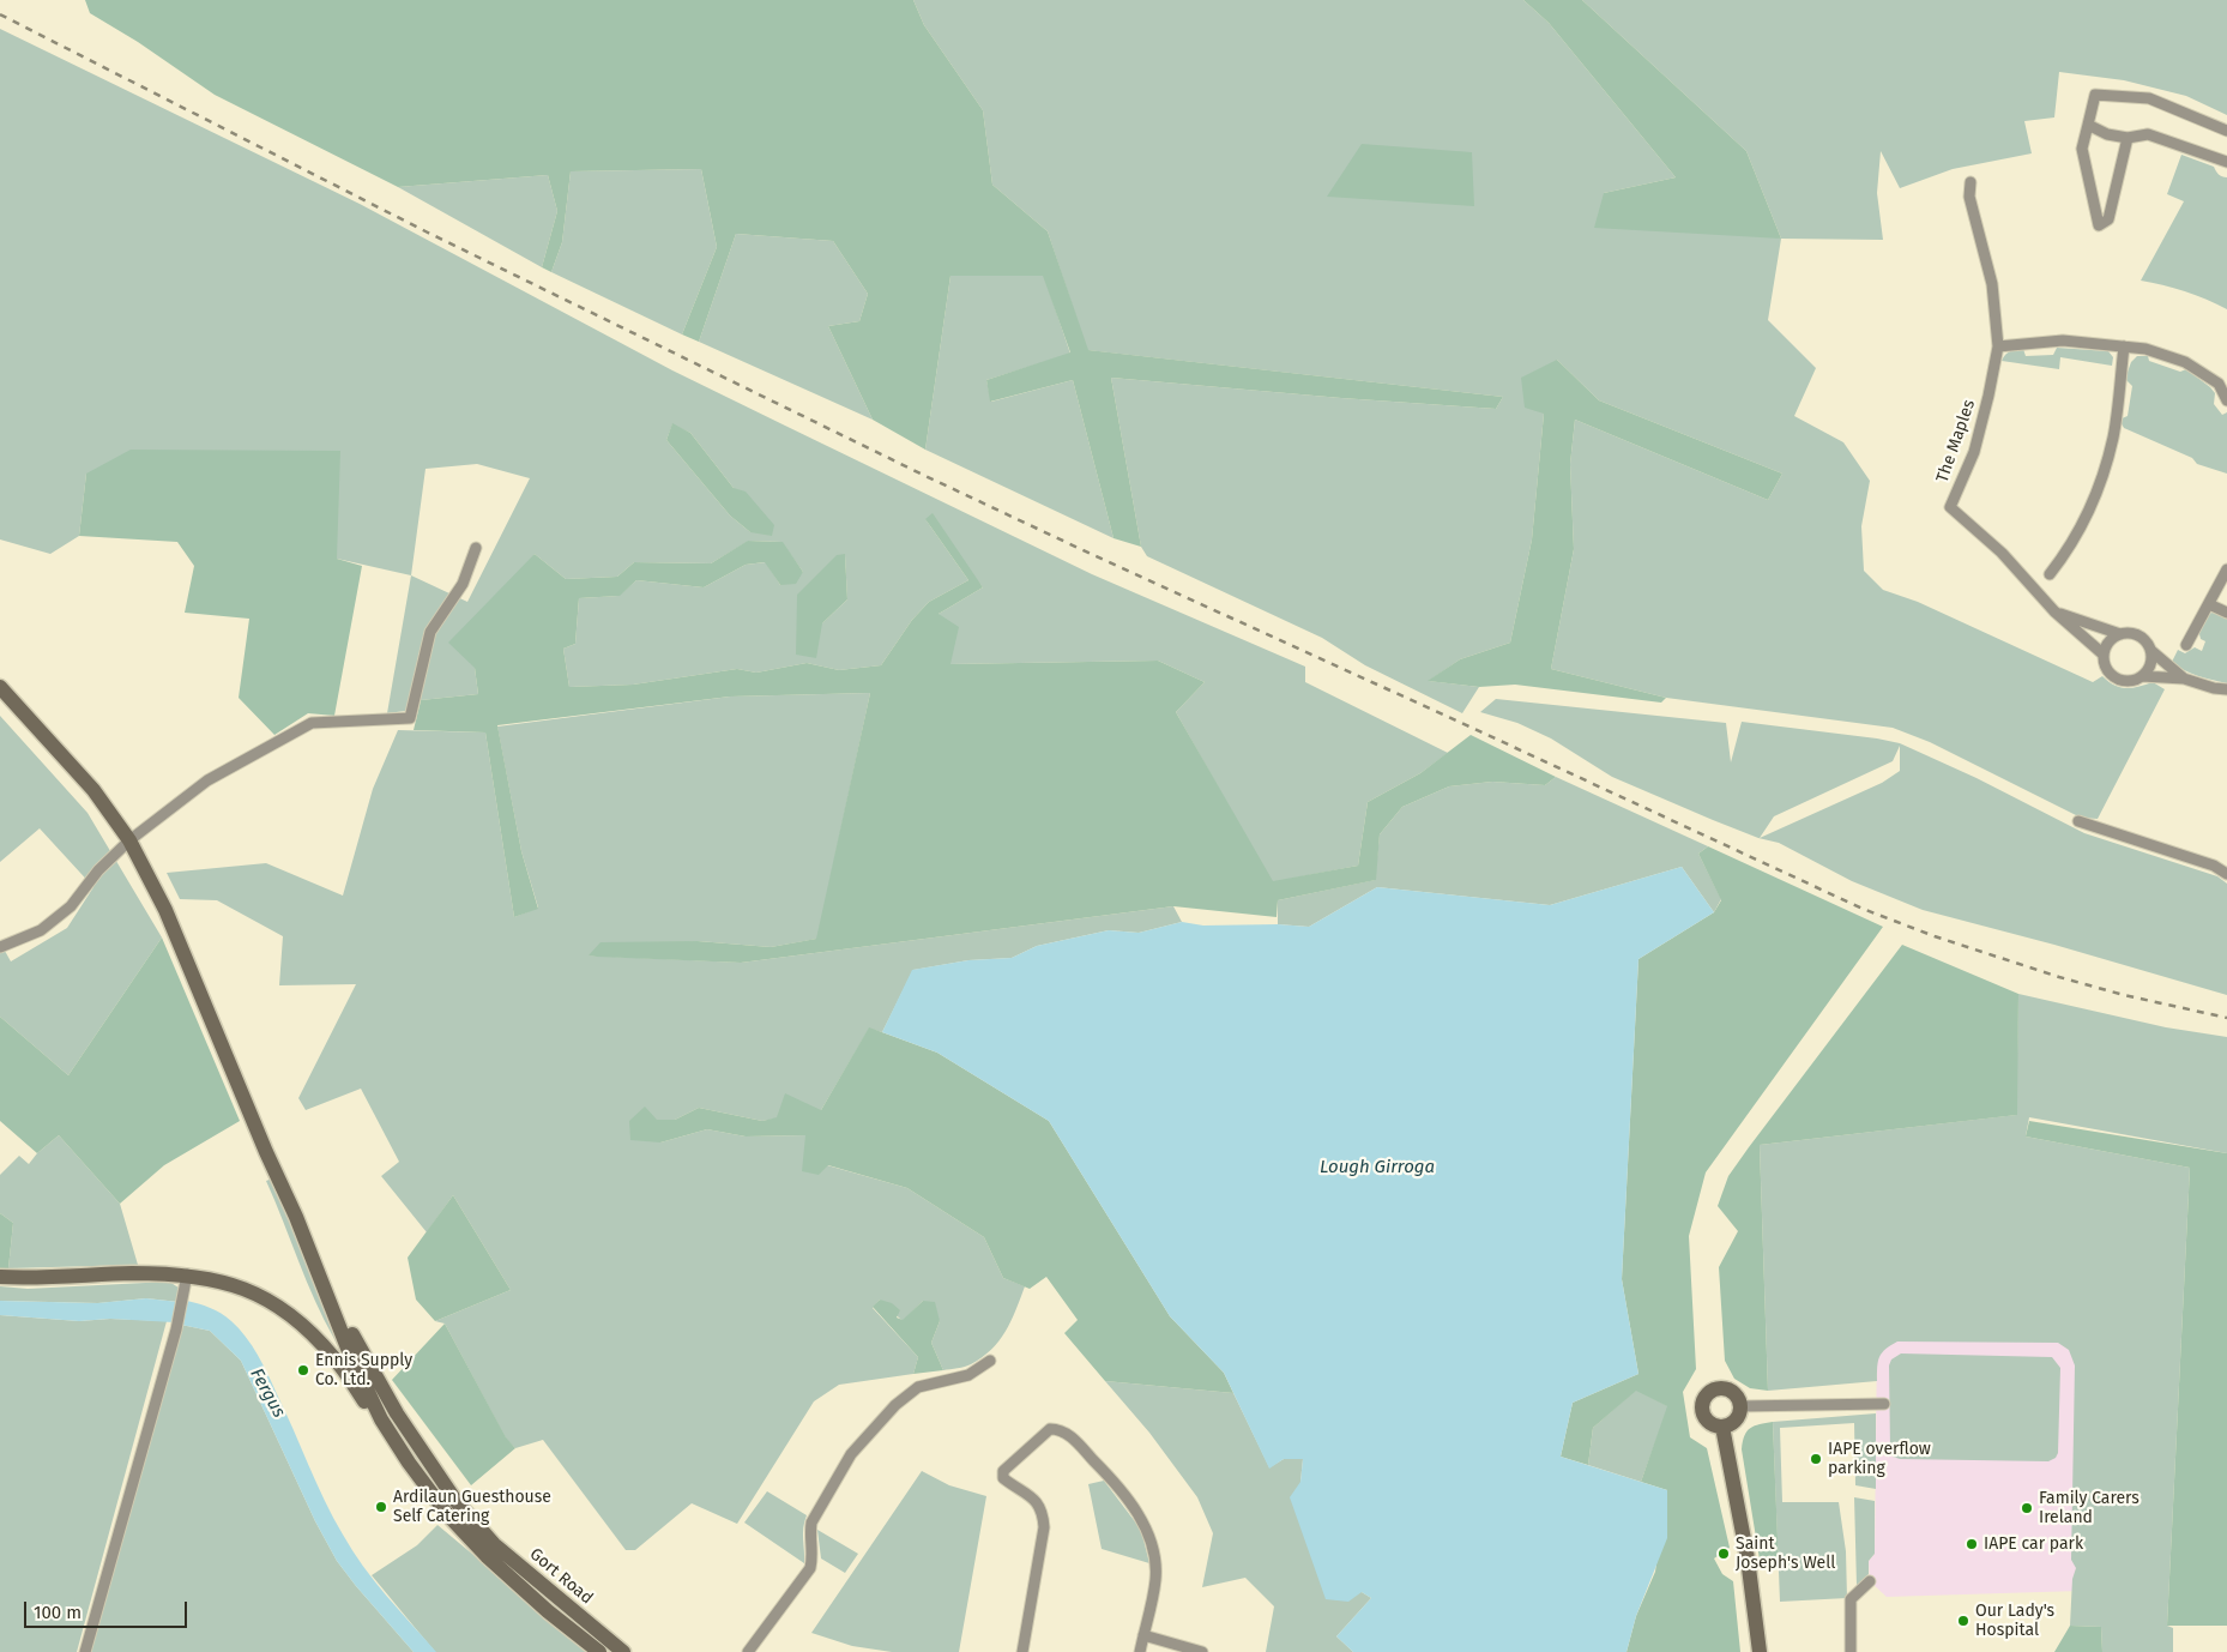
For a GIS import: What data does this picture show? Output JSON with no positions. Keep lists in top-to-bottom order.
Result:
{
  "streets": {
    "main road": ["Gort Road"],
    "street": ["The Maples"]
  },
  "water": ["Lough Girroga", "Fergus"],
  "places": [
    "Ennis Supply Co. Ltd.",
    "IAPE overflow parking",
    "Ardilaun Guesthouse Self Catering",
    "Family Carers Ireland",
    "IAPE car park",
    "Saint Joseph's Well",
    "Our Lady's Hospital"
  ],
  "scale_bar": "100 m"
}
